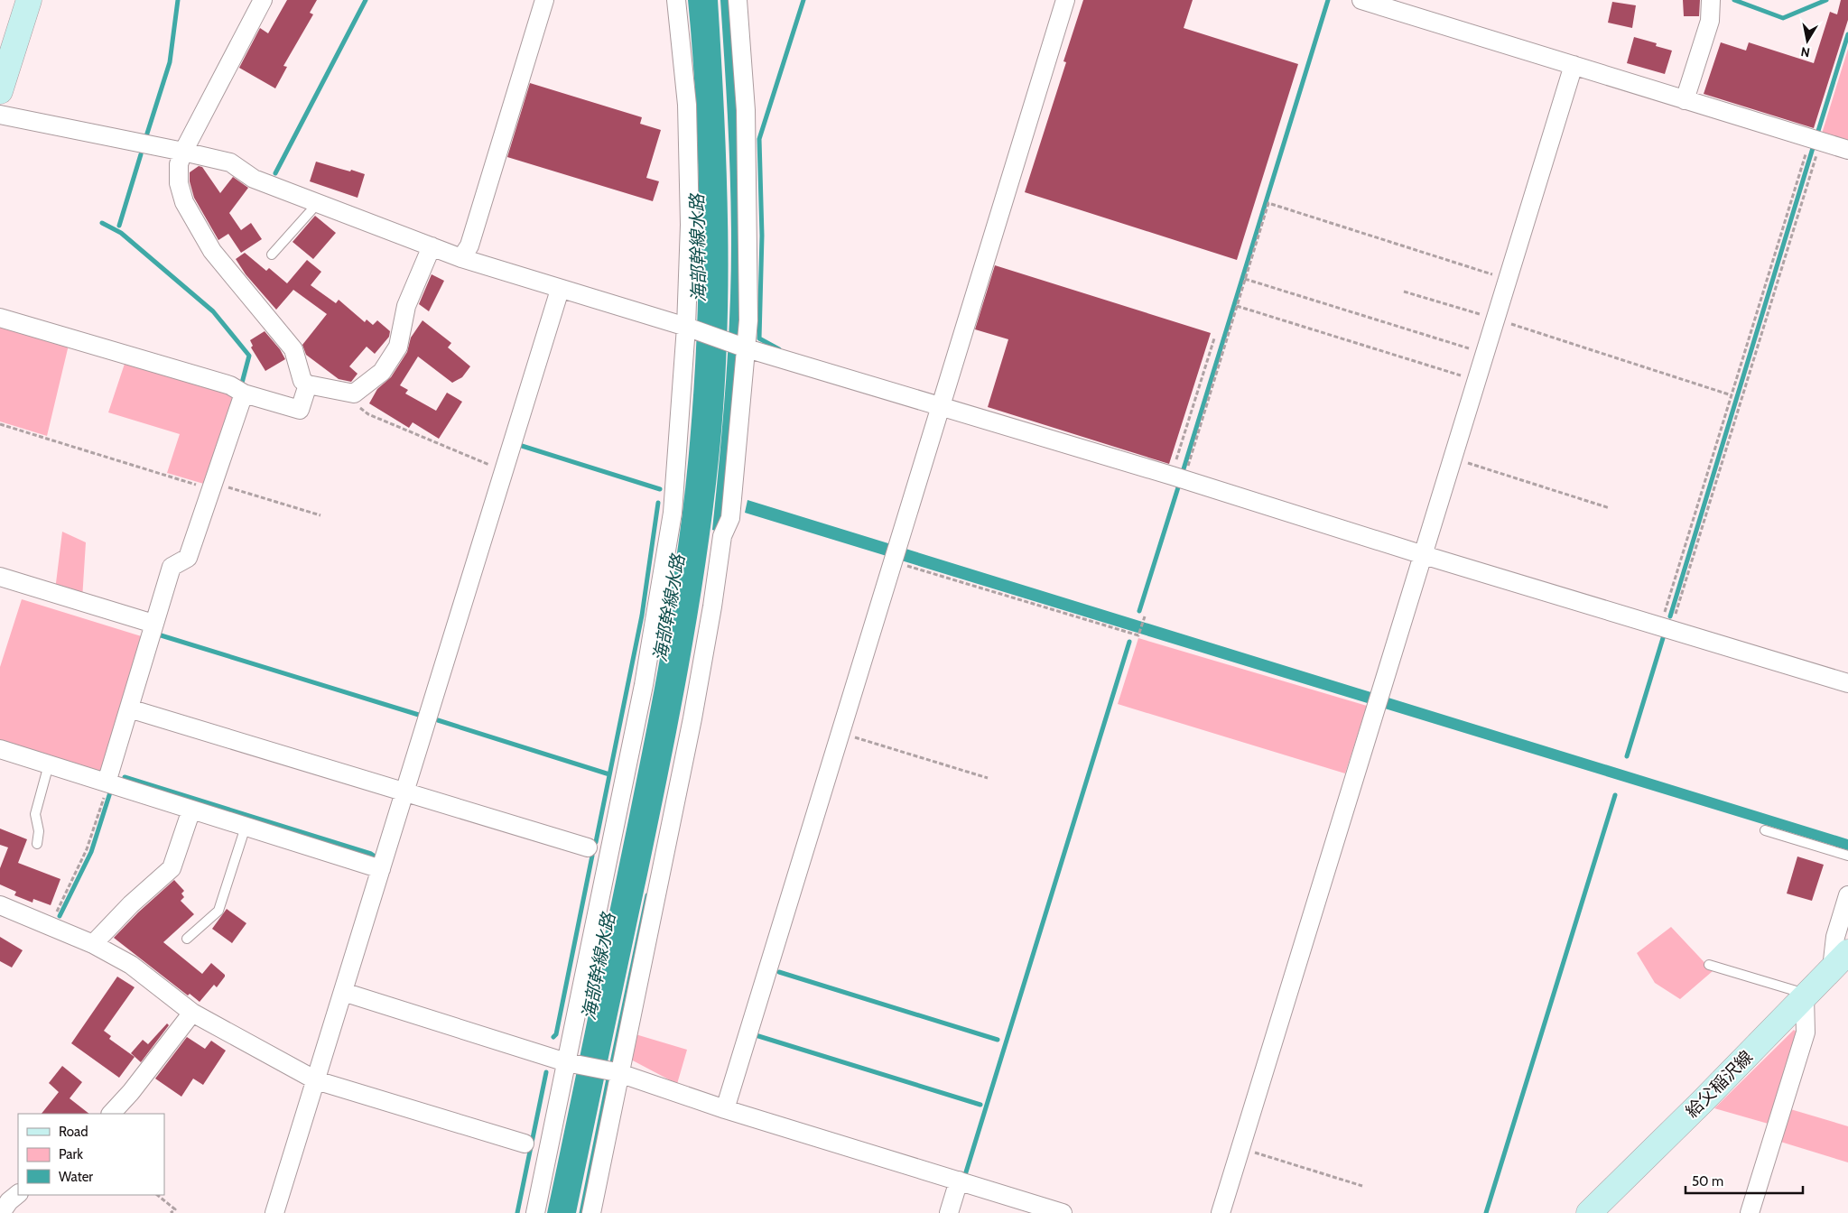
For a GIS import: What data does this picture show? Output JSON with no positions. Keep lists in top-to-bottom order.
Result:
{
  "streets": {
    "main road": ["給父稲沢線"]
  },
  "water": ["海部幹線水路"],
  "legend": ["Road", "Park", "Water"],
  "scale_bar": "50 m",
  "north": "bottom"
}
